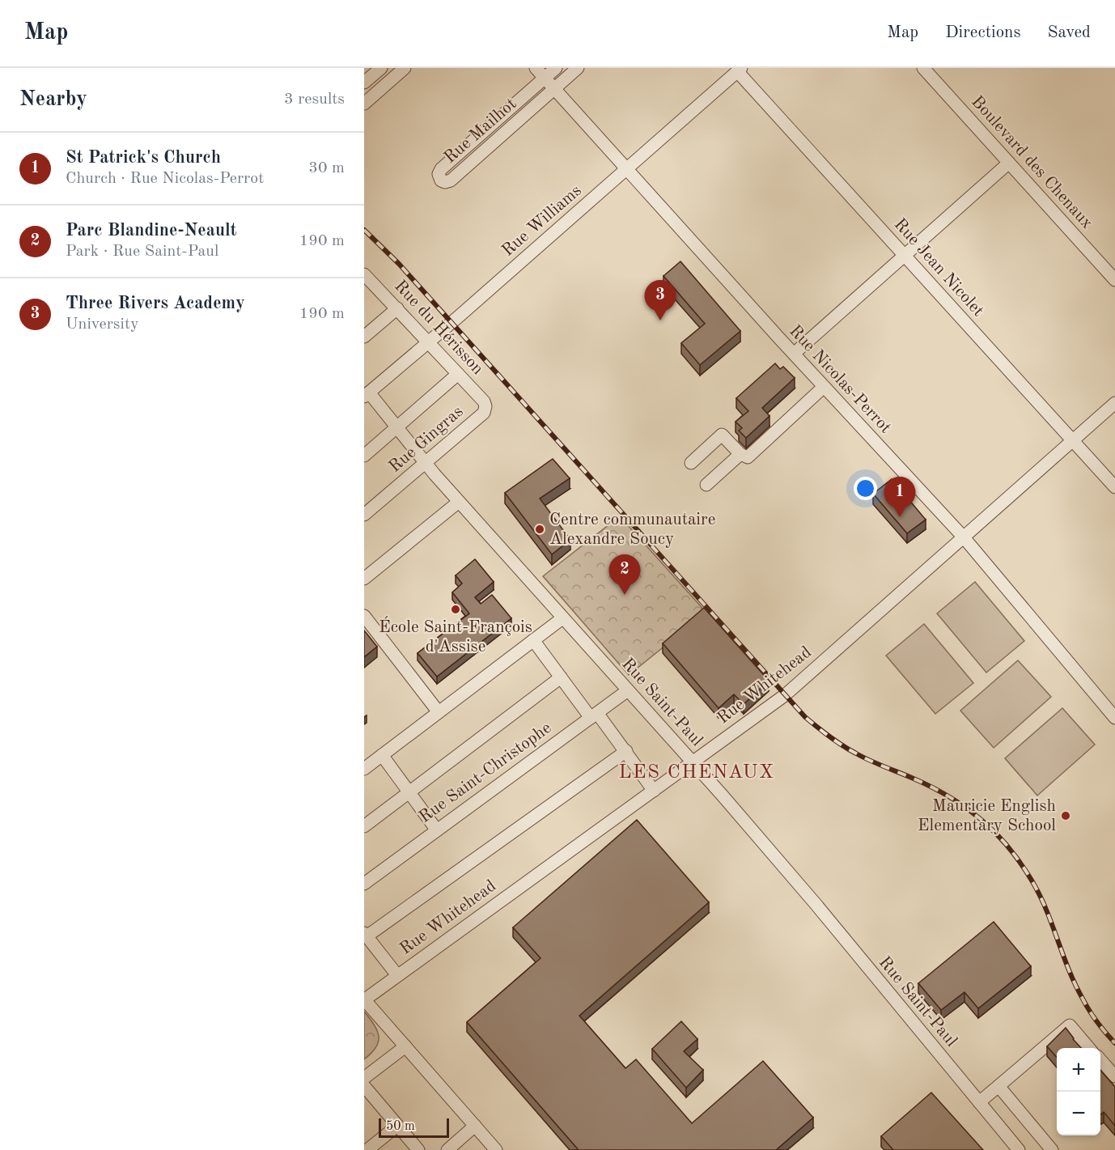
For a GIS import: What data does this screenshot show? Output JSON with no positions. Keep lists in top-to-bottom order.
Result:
{
  "streets": {
    "street": [
      "Rue Mailhot",
      "Boulevard des Chenaux",
      "Rue Williams",
      "Rue Jean Nicolet",
      "Rue du Hérisson",
      "Rue Nicolas-Perrot",
      "Rue Gingras",
      "Rue Whitehead",
      "Rue Saint-Paul",
      "Rue Saint-Christophe"
    ]
  },
  "crossings": [
    ["Rue Mailhot", "Rue Nicolas-Perrot"],
    ["Rue Williams", "Rue Jean Nicolet"],
    ["Rue Williams", "Rue du Hérisson"],
    ["Rue Williams", "Rue Nicolas-Perrot"],
    ["Rue Williams", "Rue Saint-Paul"],
    ["Rue Jean Nicolet", "Rue Whitehead"],
    ["Rue du Hérisson", "Rue Gingras"],
    ["Rue Nicolas-Perrot", "Rue Whitehead"],
    ["Rue Gingras", "Rue Saint-Paul"],
    ["Rue Whitehead", "Rue Saint-Paul"],
    ["Rue Saint-Paul", "Rue Saint-Christophe"]
  ],
  "districts": ["LES CHENAUX"],
  "places": ["Centre communautaire Alexandre Soucy", "École Saint-François d'Assise", "Mauricie English Elementary School"],
  "scale_bar": "50 m",
  "page": {
    "header": "Map",
    "nav": ["Map", "Directions", "Saved"],
    "heading": ["Nearby", "3 results"],
    "list": [
      {
        "mark": "1",
        "name": "St Patrick's Church",
        "note": "Church · Rue Nicolas-Perrot",
        "value": "30 m"
      },
      {
        "mark": "2",
        "name": "Parc Blandine-Neault",
        "note": "Park · Rue Saint-Paul",
        "value": "190 m"
      },
      {
        "mark": "3",
        "name": "Three Rivers Academy",
        "note": "University",
        "value": "190 m"
      }
    ],
    "pins": ["3", "1", "2"],
    "map_buttons": ["+", "−"],
    "scale": "50 m"
  }
}
